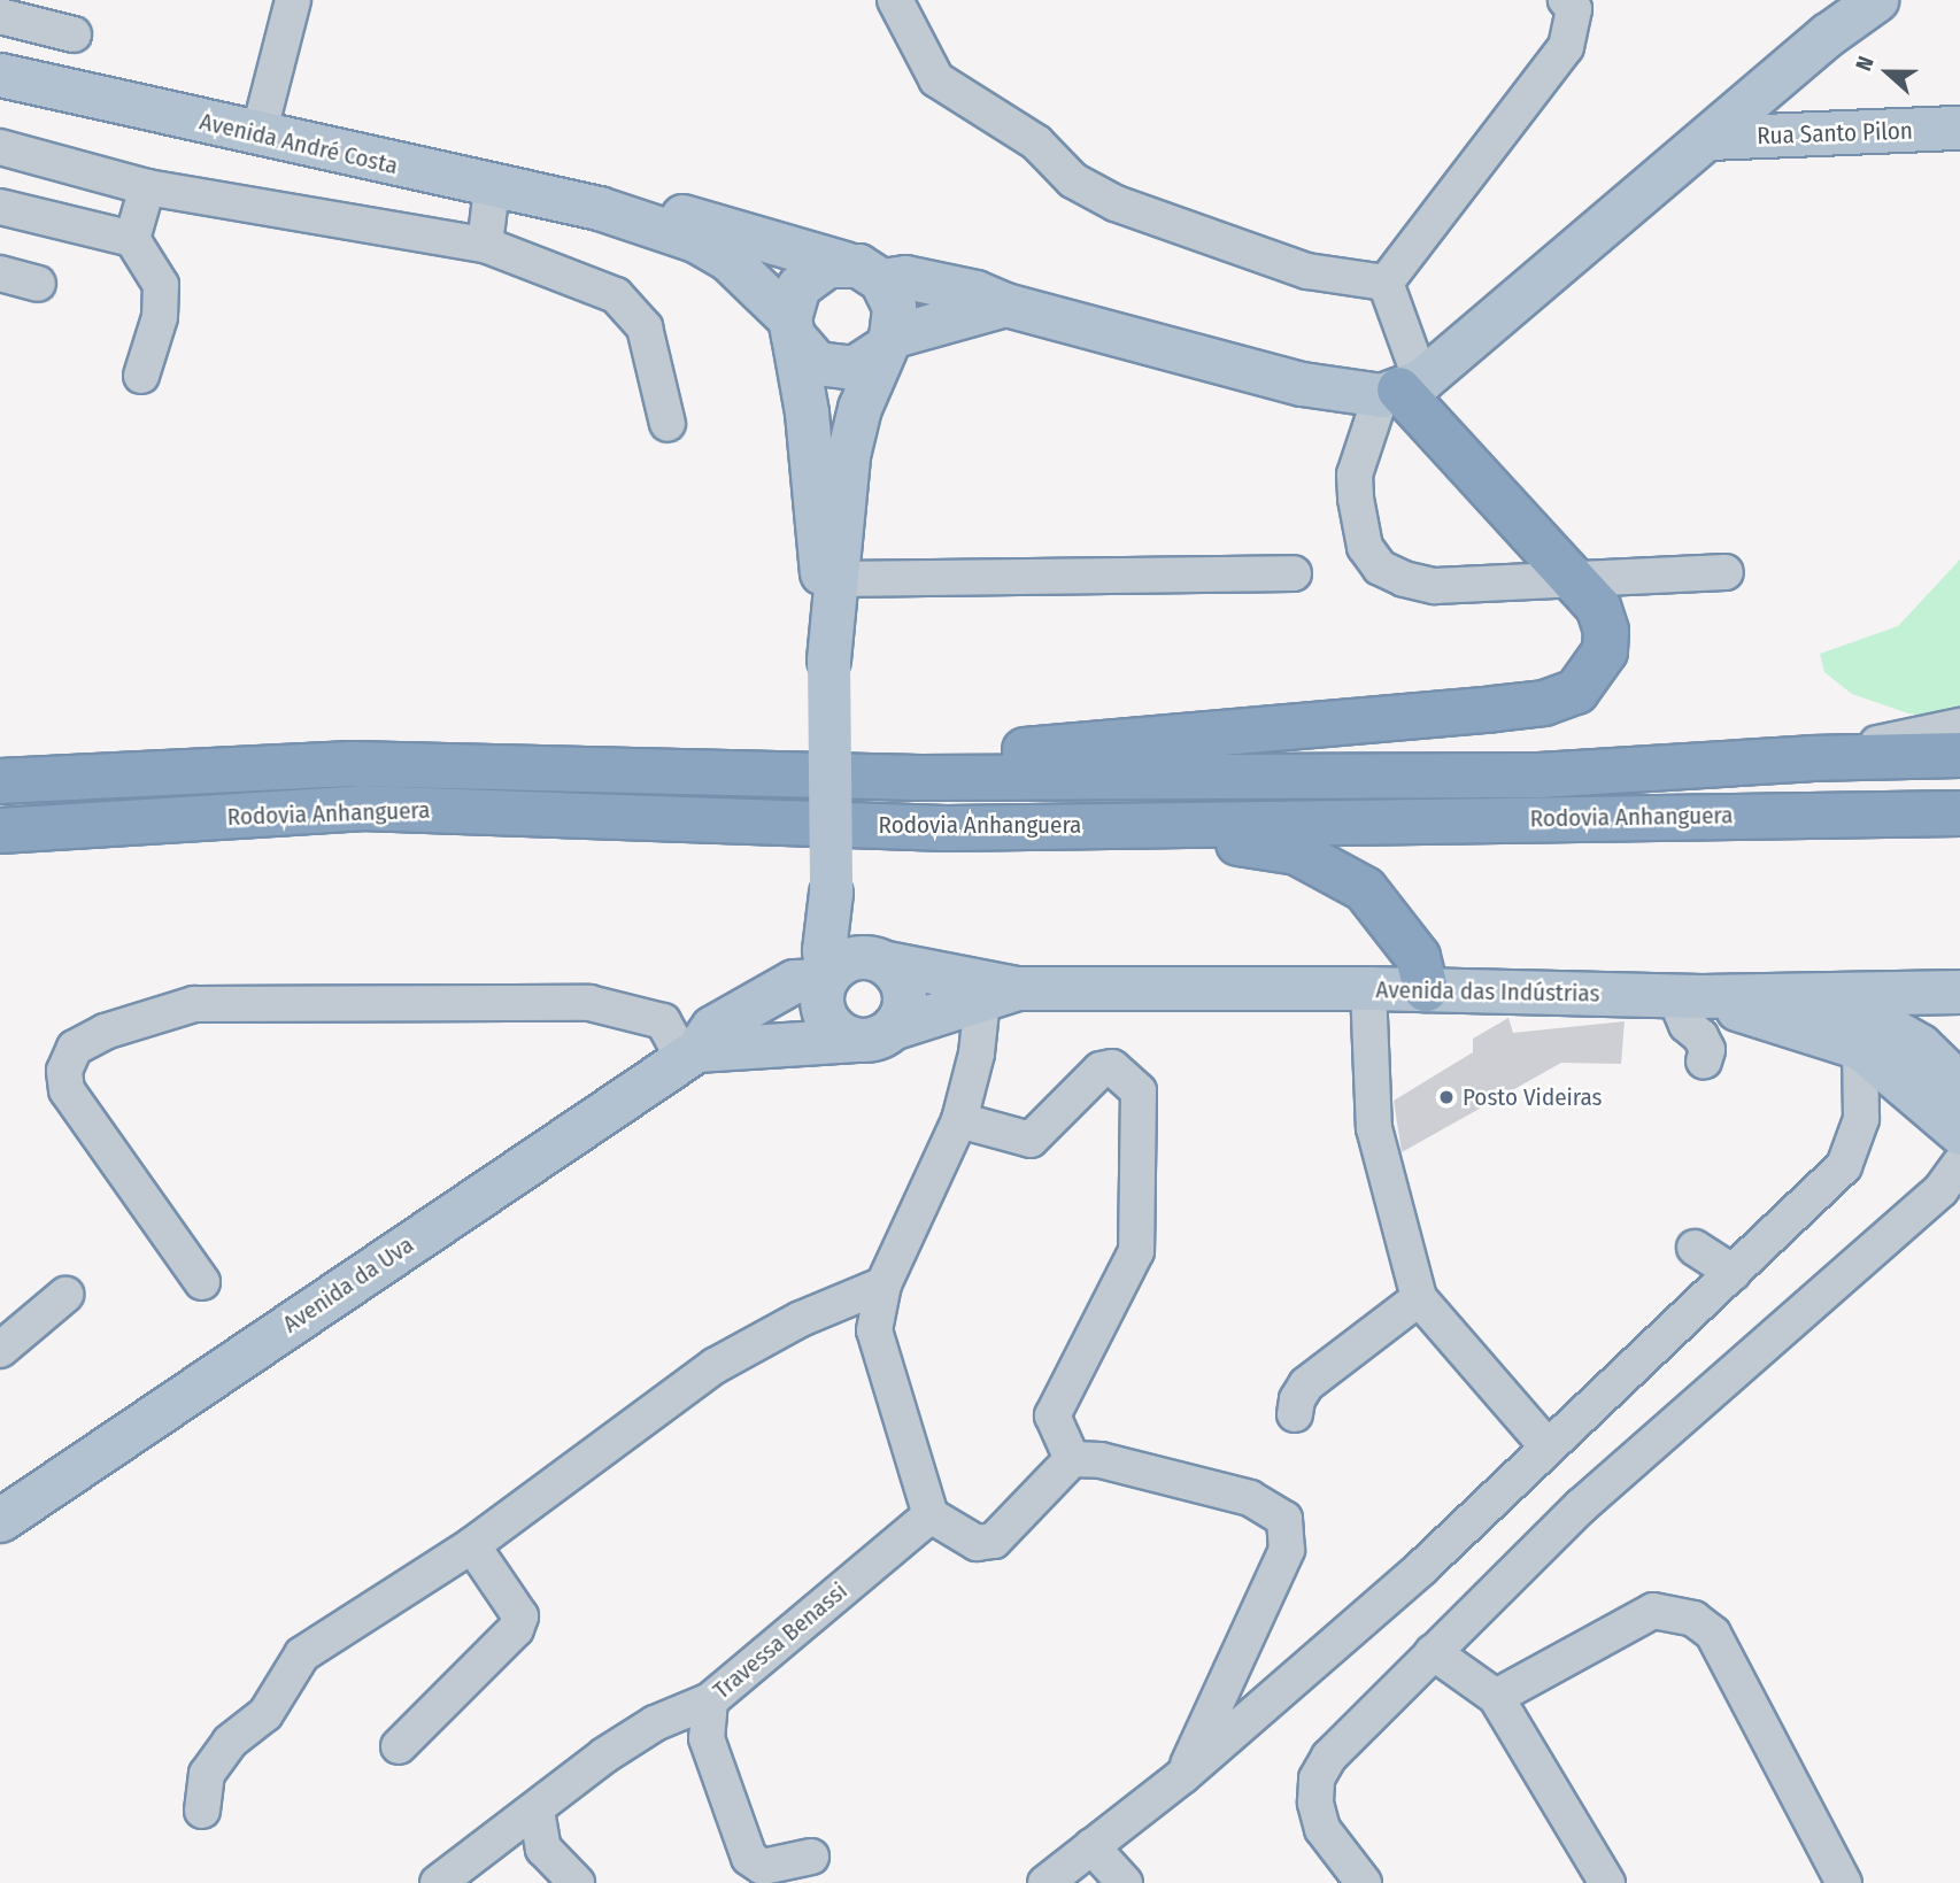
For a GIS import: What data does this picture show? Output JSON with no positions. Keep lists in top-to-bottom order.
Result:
{
  "streets": {
    "highway": ["Rodovia Anhanguera"],
    "main road": [
      "Rua Santo Pilon",
      "Avenida André Costa",
      "Avenida das Indústrias",
      "Avenida da Uva"
    ],
    "street": ["Travessa Benassi"]
  },
  "crossings": [
    ["Avenida das Indústrias", "Avenida da Uva"]
  ],
  "places": ["Posto Videiras"],
  "north": "left"
}
